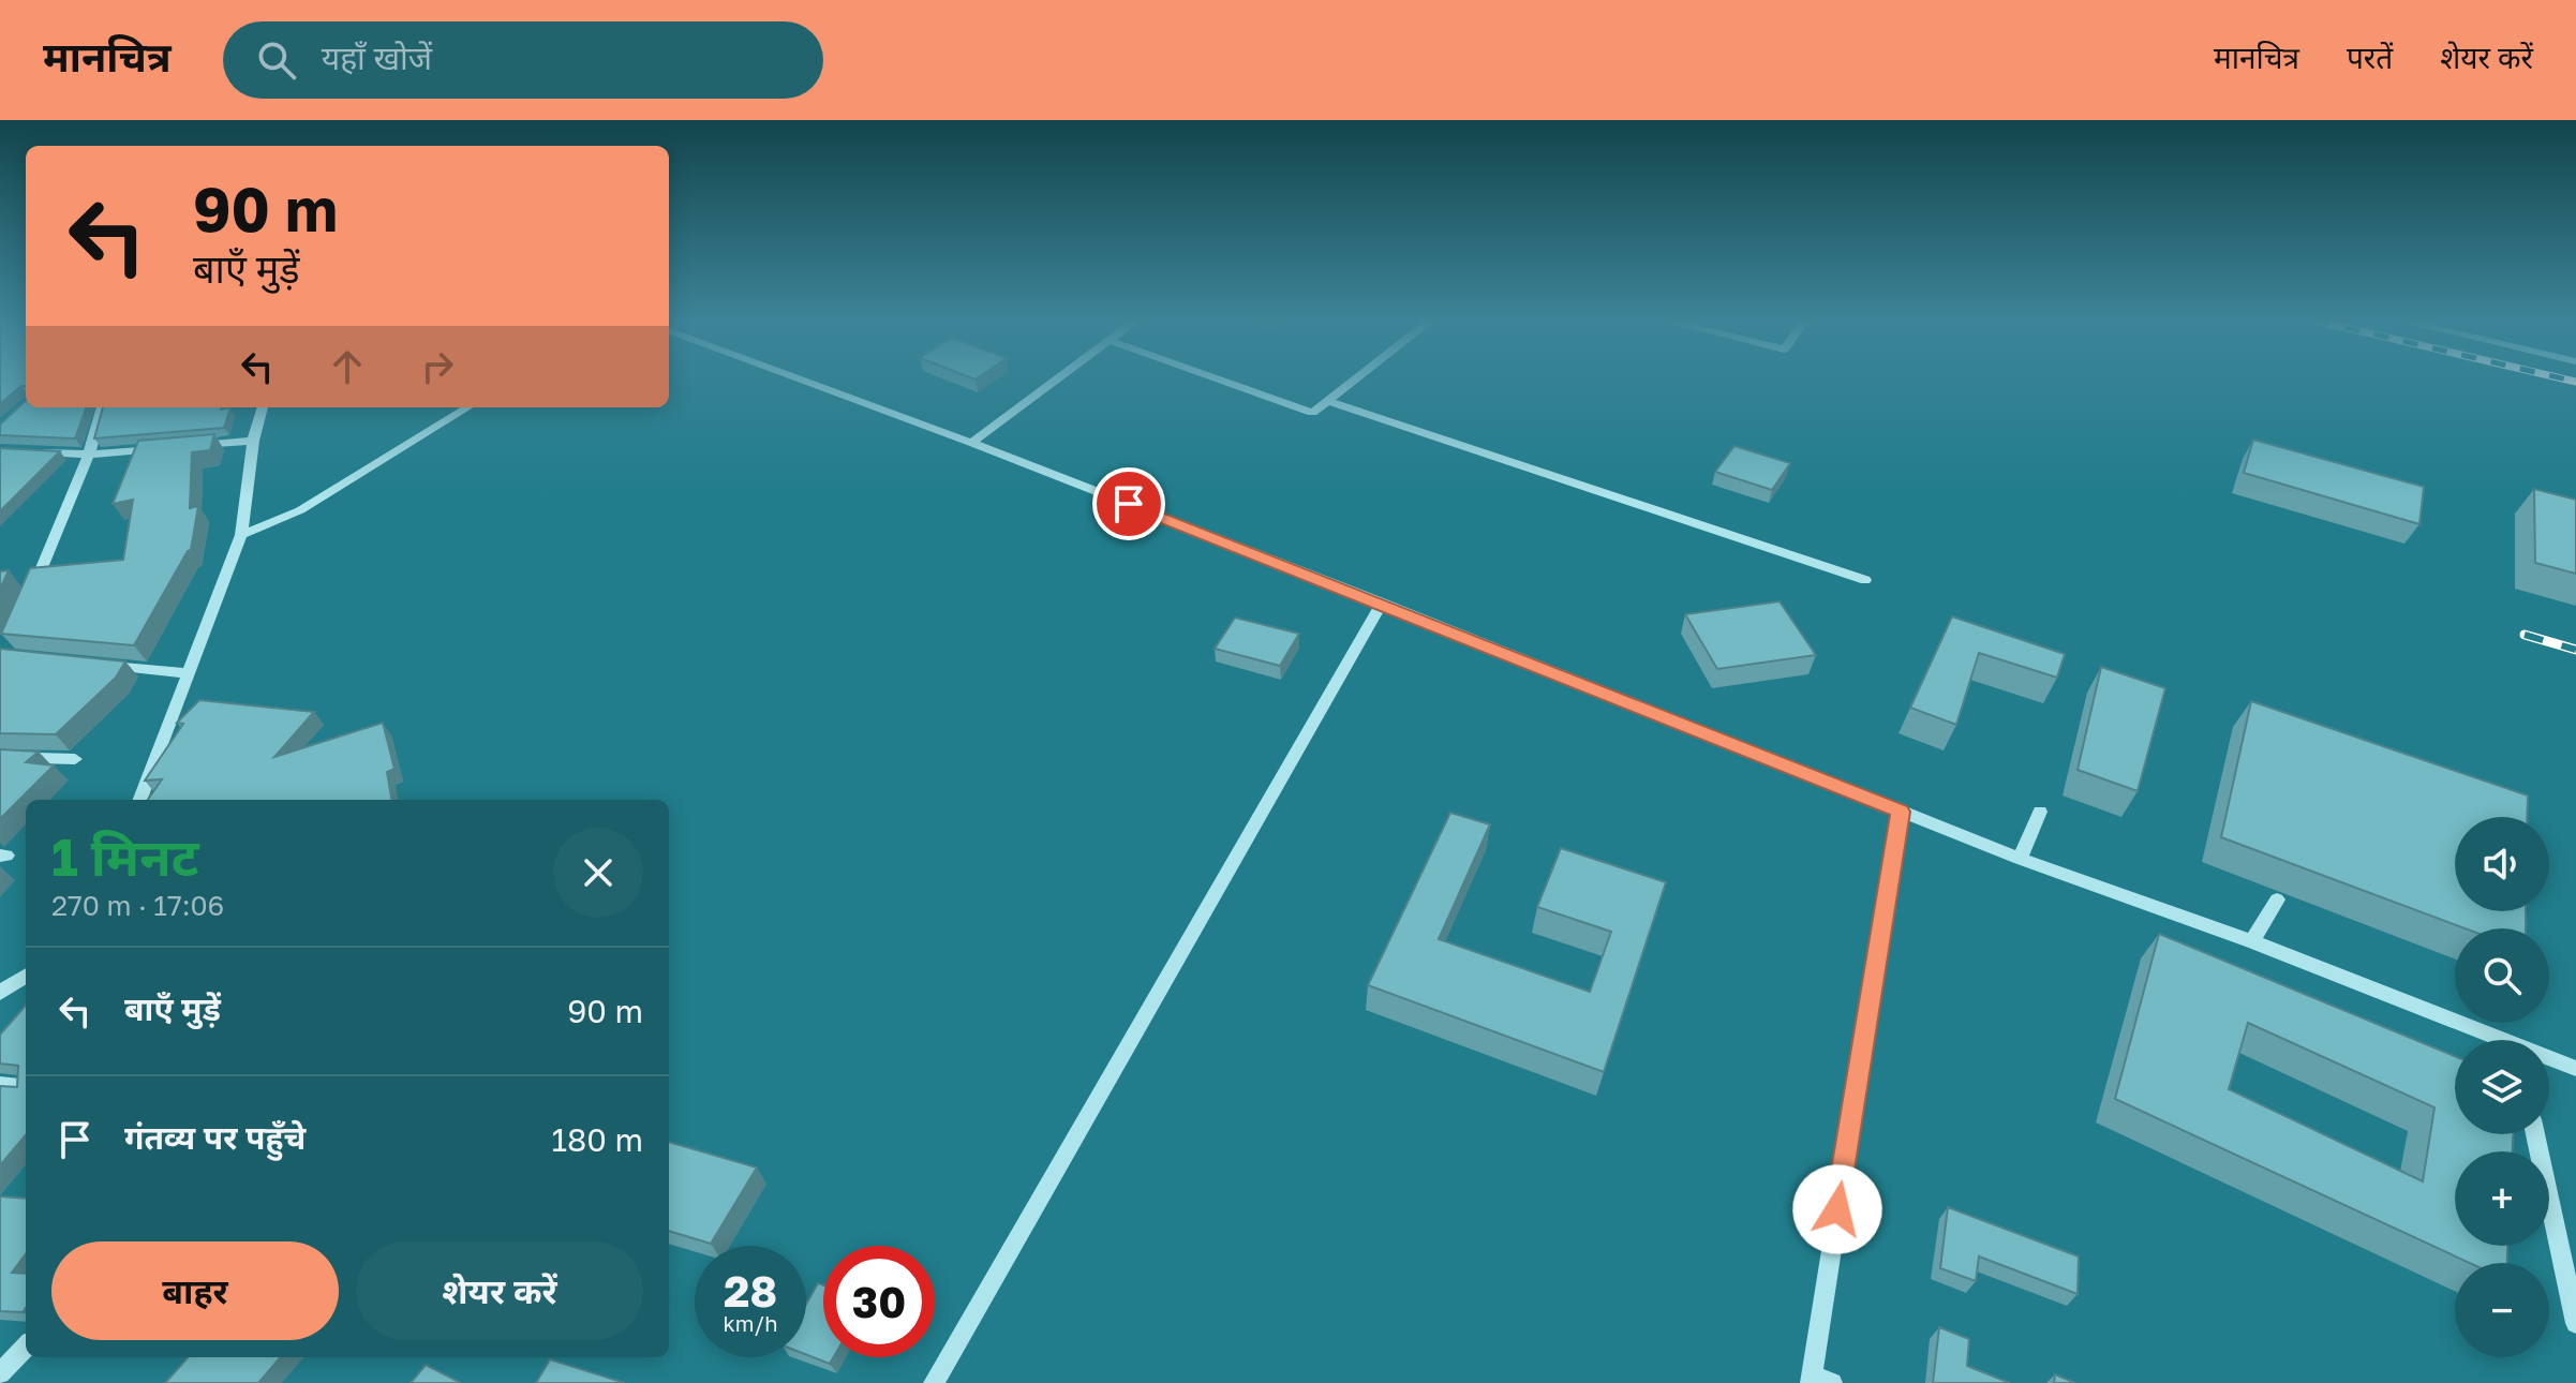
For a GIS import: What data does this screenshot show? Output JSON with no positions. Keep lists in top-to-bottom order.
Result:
{
  "page": {
    "header": "मानचित्र",
    "search": "यहाँ खोजें",
    "nav": ["मानचित्र", "परतें", "शेयर करें"],
    "turn": ["90 m", "बाएँ मुड़ें"],
    "heading": ["1 मिनट", "270 m · 17:06"],
    "map_buttons": ["+", "−"],
    "list": [
      {
        "name": "बाएँ मुड़ें",
        "value": "90 m"
      },
      {
        "name": "गंतव्य पर पहुँचे",
        "value": "180 m"
      }
    ],
    "buttons": ["बाहर", "शेयर करें"],
    "speed": "28 km/h",
    "limit": "30"
  }
}
